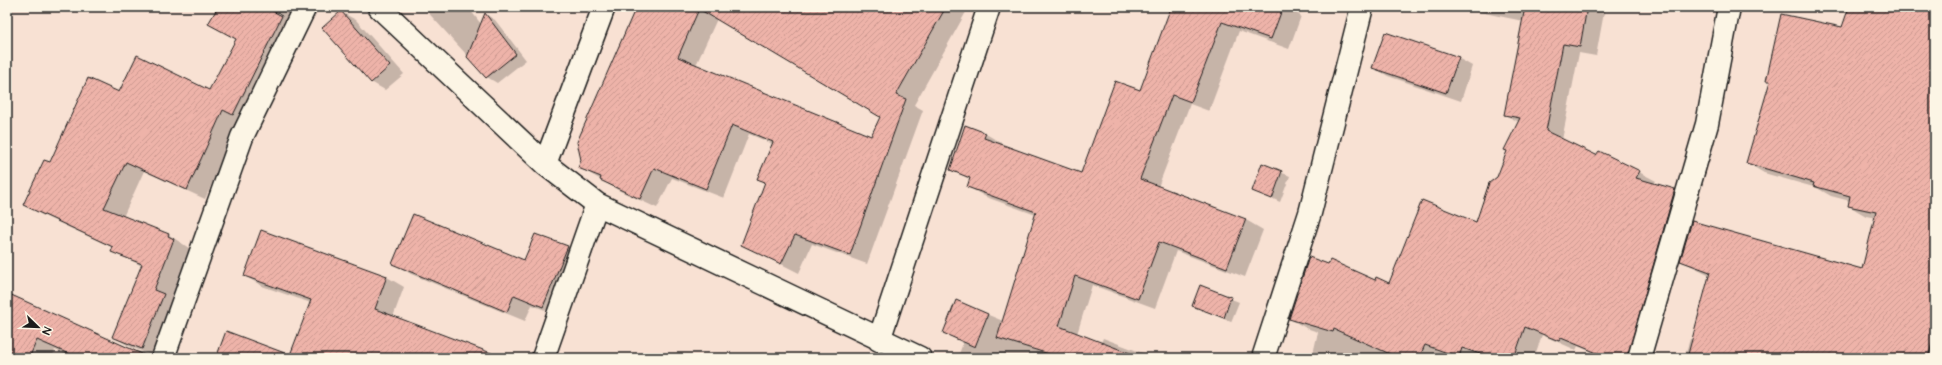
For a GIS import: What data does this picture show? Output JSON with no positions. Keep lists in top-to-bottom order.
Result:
{
  "north": "bottom right"
}
